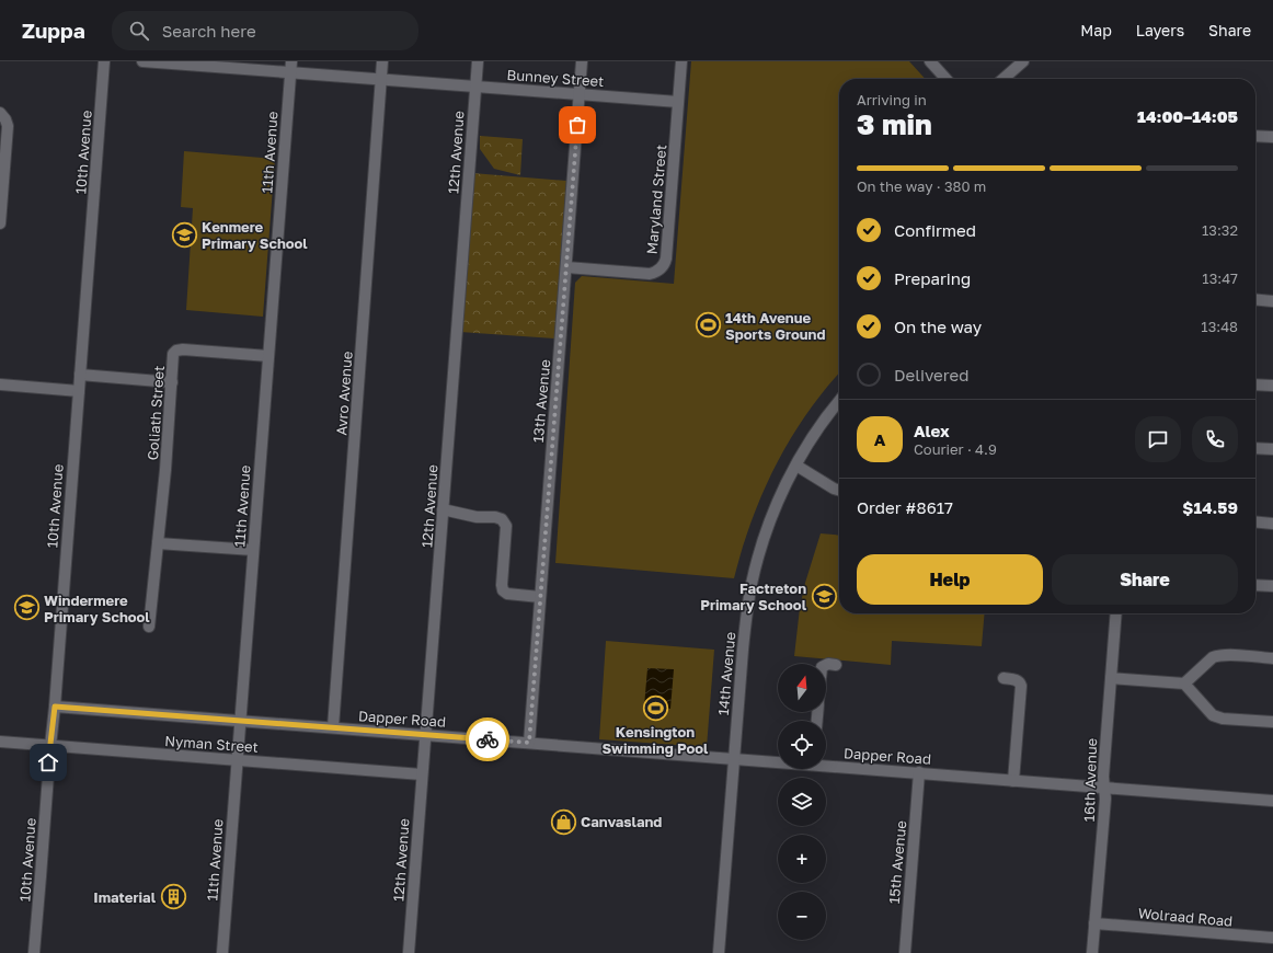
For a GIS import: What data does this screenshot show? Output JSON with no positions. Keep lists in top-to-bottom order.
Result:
{
  "streets": {
    "street": [
      "Bunney Street",
      "10th Avenue",
      "11th Avenue",
      "12th Avenue",
      "Maryland Street",
      "Avro Avenue",
      "13th Avenue",
      "Goliath Street",
      "14th Avenue",
      "Dapper Road",
      "Nyman Street",
      "16th Avenue",
      "15th Avenue",
      "Wolraad Road"
    ]
  },
  "crossings": [
    ["Bunney Street", "11th Avenue"],
    ["Bunney Street", "12th Avenue"],
    ["Bunney Street", "Maryland Street"],
    ["Bunney Street", "Avro Avenue"],
    ["Bunney Street", "13th Avenue"],
    ["10th Avenue", "Dapper Road"],
    ["10th Avenue", "Nyman Street"],
    ["11th Avenue", "Goliath Street"],
    ["11th Avenue", "Dapper Road"],
    ["11th Avenue", "Nyman Street"],
    ["12th Avenue", "Dapper Road"],
    ["12th Avenue", "Nyman Street"],
    ["Maryland Street", "13th Avenue"],
    ["Avro Avenue", "Dapper Road"],
    ["13th Avenue", "Dapper Road"],
    ["14th Avenue", "Dapper Road"],
    ["Dapper Road", "16th Avenue"],
    ["Dapper Road", "15th Avenue"],
    ["16th Avenue", "Wolraad Road"]
  ],
  "places": {
    "school or university": ["Kenmere Primary School", "Factreton Primary School", "Windermere Primary School"],
    "sports": ["14th Avenue Sports Ground", "Kensington Swimming Pool"],
    "shop": ["Canvasland"],
    "building": ["Imaterial"]
  },
  "north": "top",
  "page": {
    "header": "Zuppa",
    "search": "Search here",
    "nav": ["Map", "Layers", "Share"],
    "heading": ["3 min", "Arriving in", "14:00–14:05"],
    "panel": [
      "Alex",
      "Courier · 4.9",
      "Order #8617",
      "$14.59"
    ],
    "bar": "On the way · 380 m",
    "list": [
      ["Confirmed", "13:32"],
      ["Preparing", "13:47"],
      ["On the way", "13:48"],
      "Delivered"
    ],
    "round": "A",
    "buttons": ["Help", "Share"],
    "map_buttons": ["+", "−"]
  }
}
